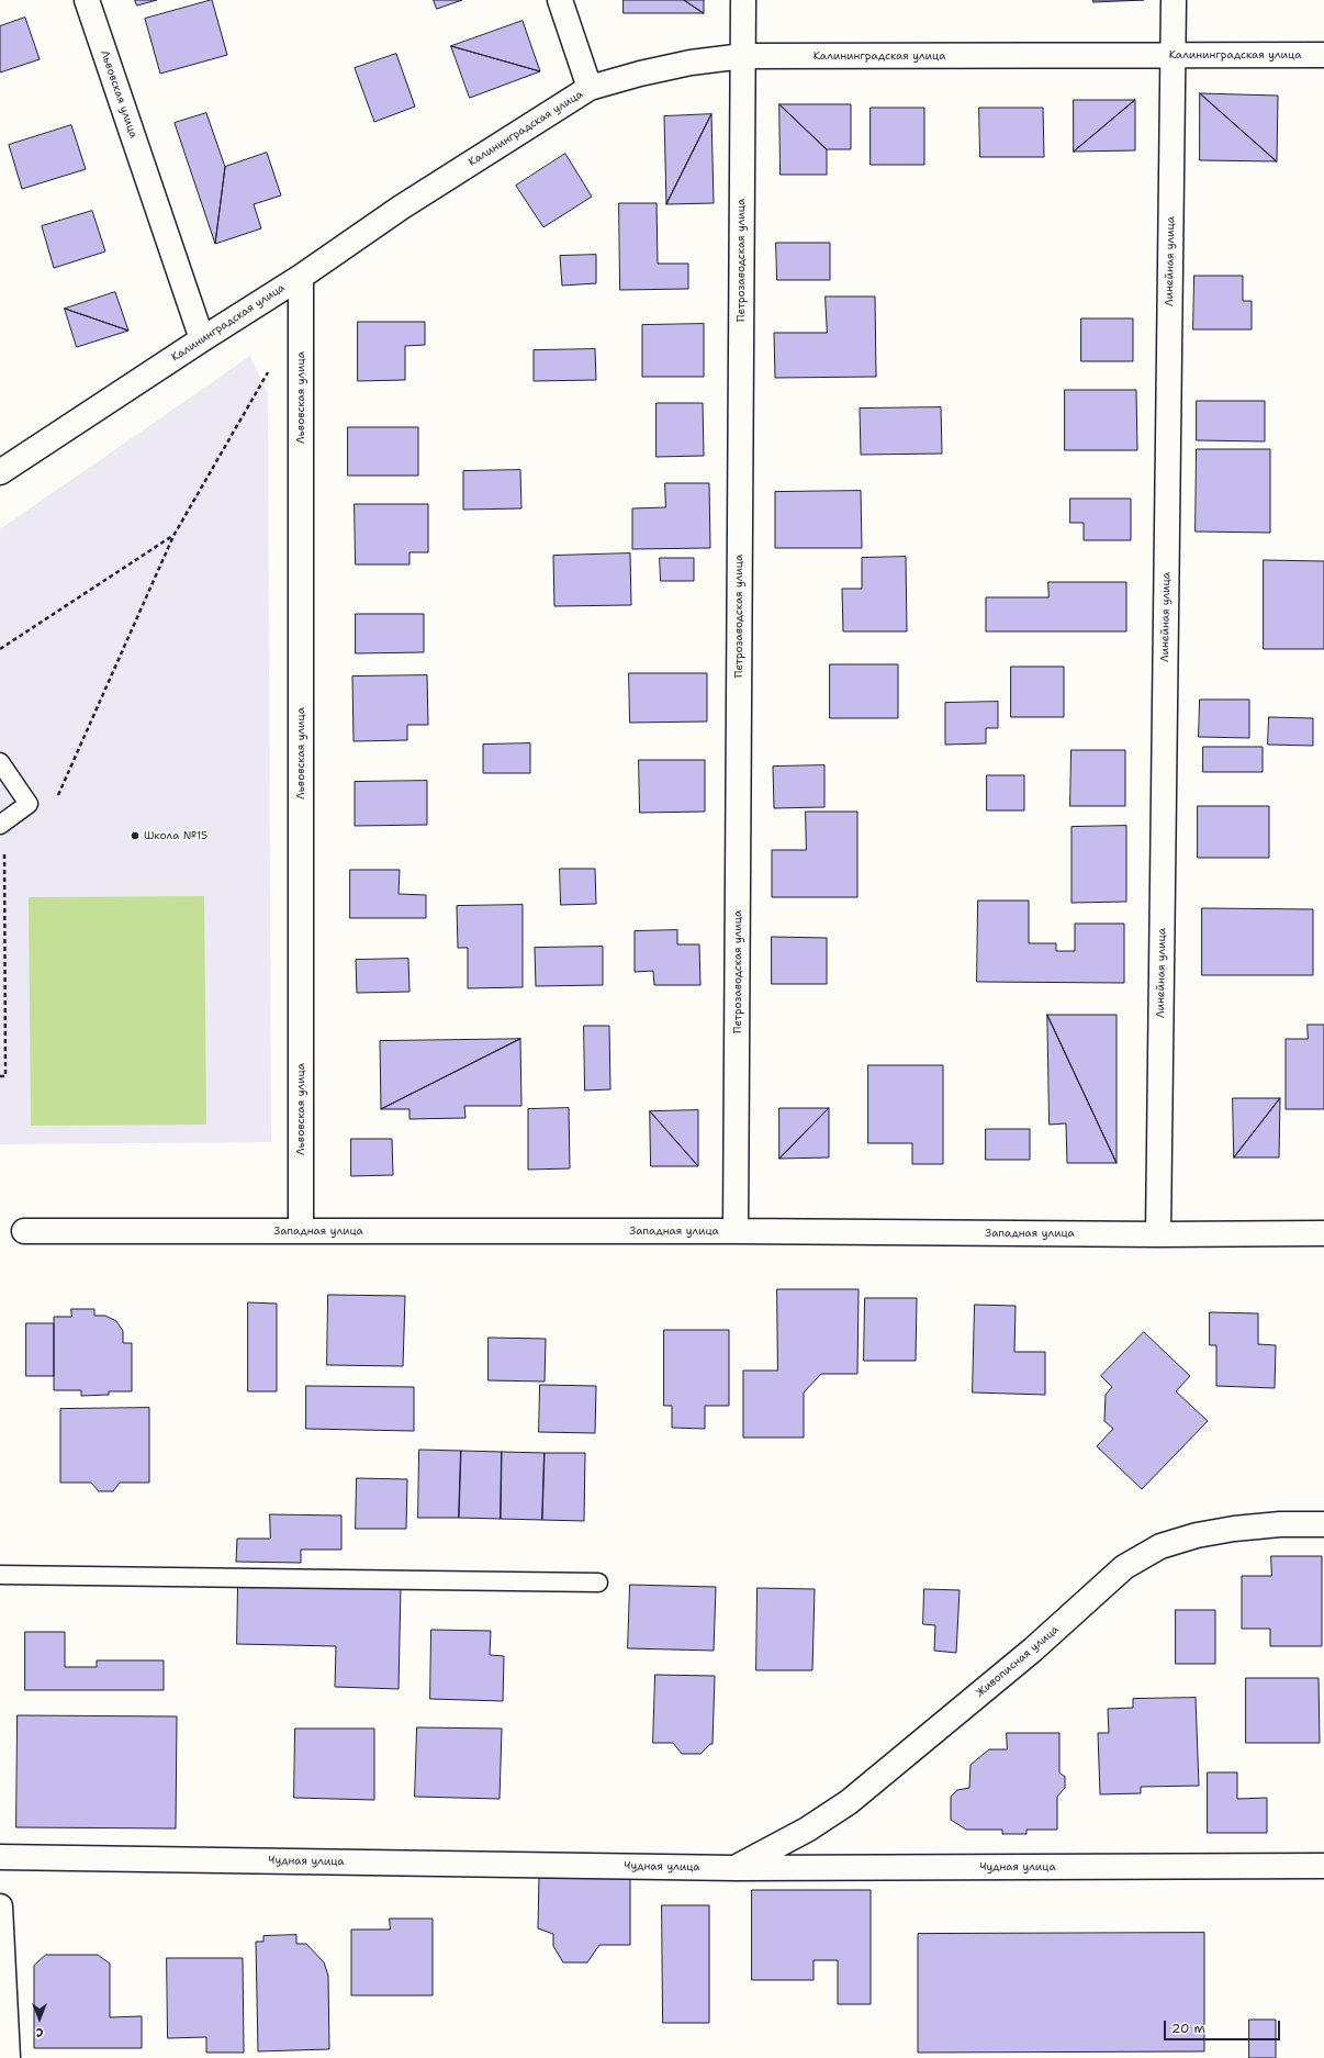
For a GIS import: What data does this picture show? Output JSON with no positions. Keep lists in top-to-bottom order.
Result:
{
  "streets": {
    "street": [
      "Калининградская улица",
      "Львовская улица",
      "Петрозаводская улица",
      "Линейная улица",
      "Западная улица",
      "Живописная улица",
      "Чудная улица"
    ]
  },
  "crossings": [
    ["Калининградская улица", "Львовская улица"],
    ["Калининградская улица", "Петрозаводская улица"],
    ["Калининградская улица", "Линейная улица"],
    ["Львовская улица", "Западная улица"],
    ["Петрозаводская улица", "Западная улица"],
    ["Линейная улица", "Западная улица"],
    ["Живописная улица", "Чудная улица"]
  ],
  "places": ["Школа №15"],
  "scale_bar": "20 m",
  "north": "bottom"
}
